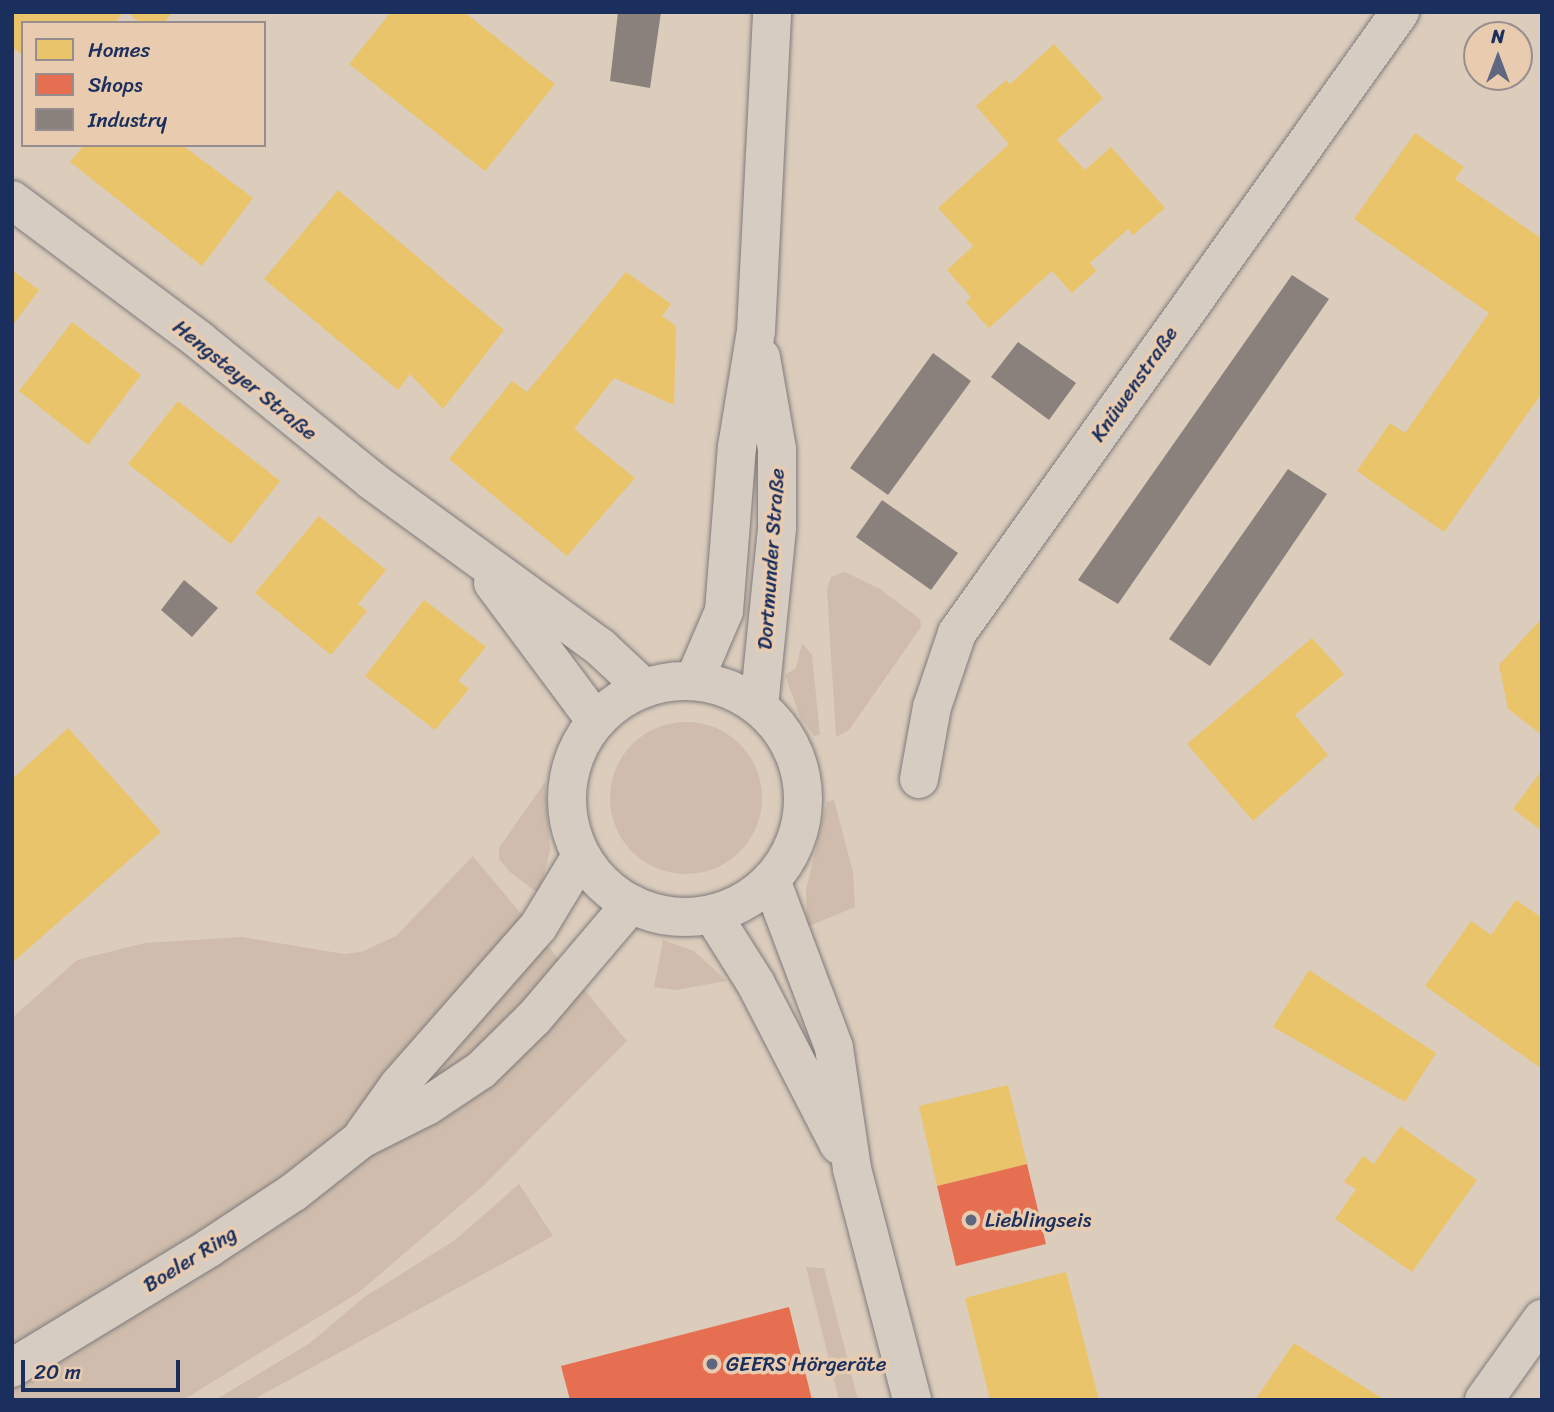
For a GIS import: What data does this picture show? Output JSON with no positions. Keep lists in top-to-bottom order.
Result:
{
  "streets": {
    "main road": [
      "Hengsteyer Straße",
      "Knüwenstraße",
      "Dortmunder Straße",
      "Boeler Ring"
    ]
  },
  "crossings": [
    ["Hengsteyer Straße", "Dortmunder Straße"],
    ["Hengsteyer Straße", "Boeler Ring"],
    ["Dortmunder Straße", "Boeler Ring"]
  ],
  "places": ["Lieblingseis", "GEERS Hörgeräte"],
  "legend": ["Homes", "Shops", "Industry"],
  "scale_bar": "20 m",
  "north": "top"
}
